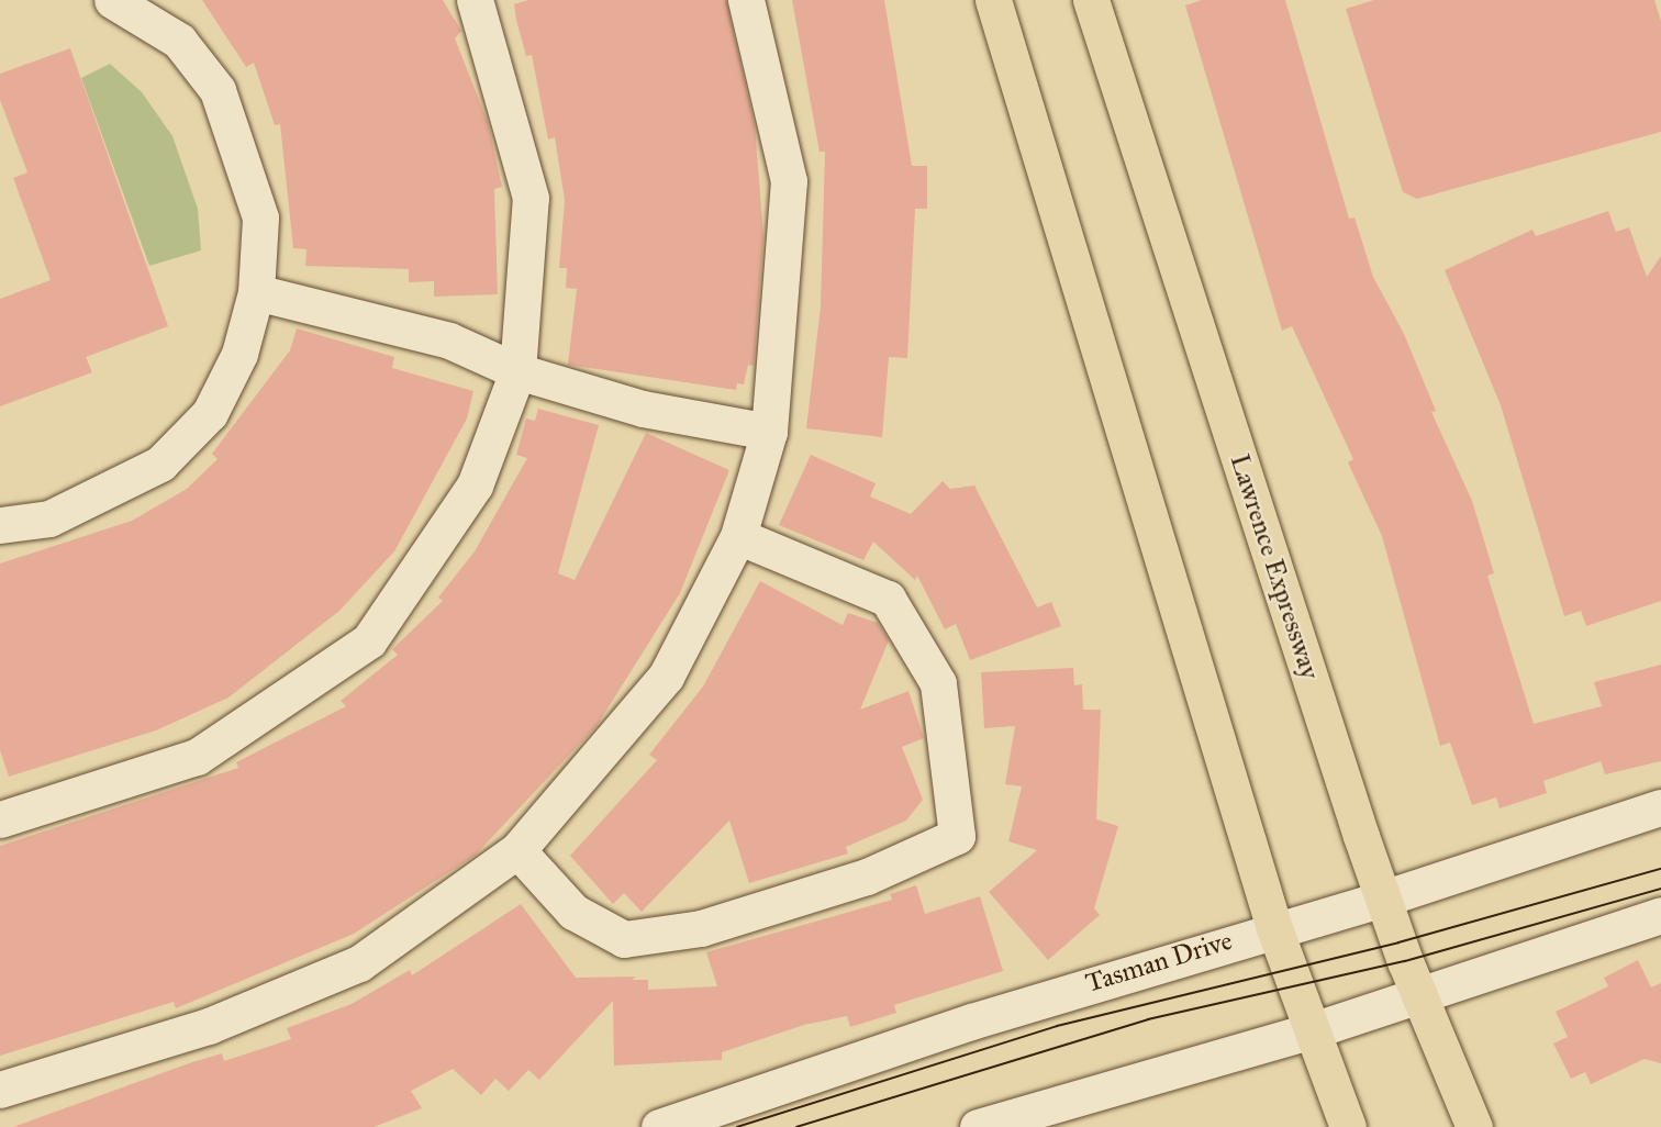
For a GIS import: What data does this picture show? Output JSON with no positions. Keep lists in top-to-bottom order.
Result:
{
  "streets": {
    "highway": ["Lawrence Expressway"],
    "street": ["Tasman Drive"]
  },
  "crossings": [
    ["Lawrence Expressway", "Tasman Drive"]
  ]
}
